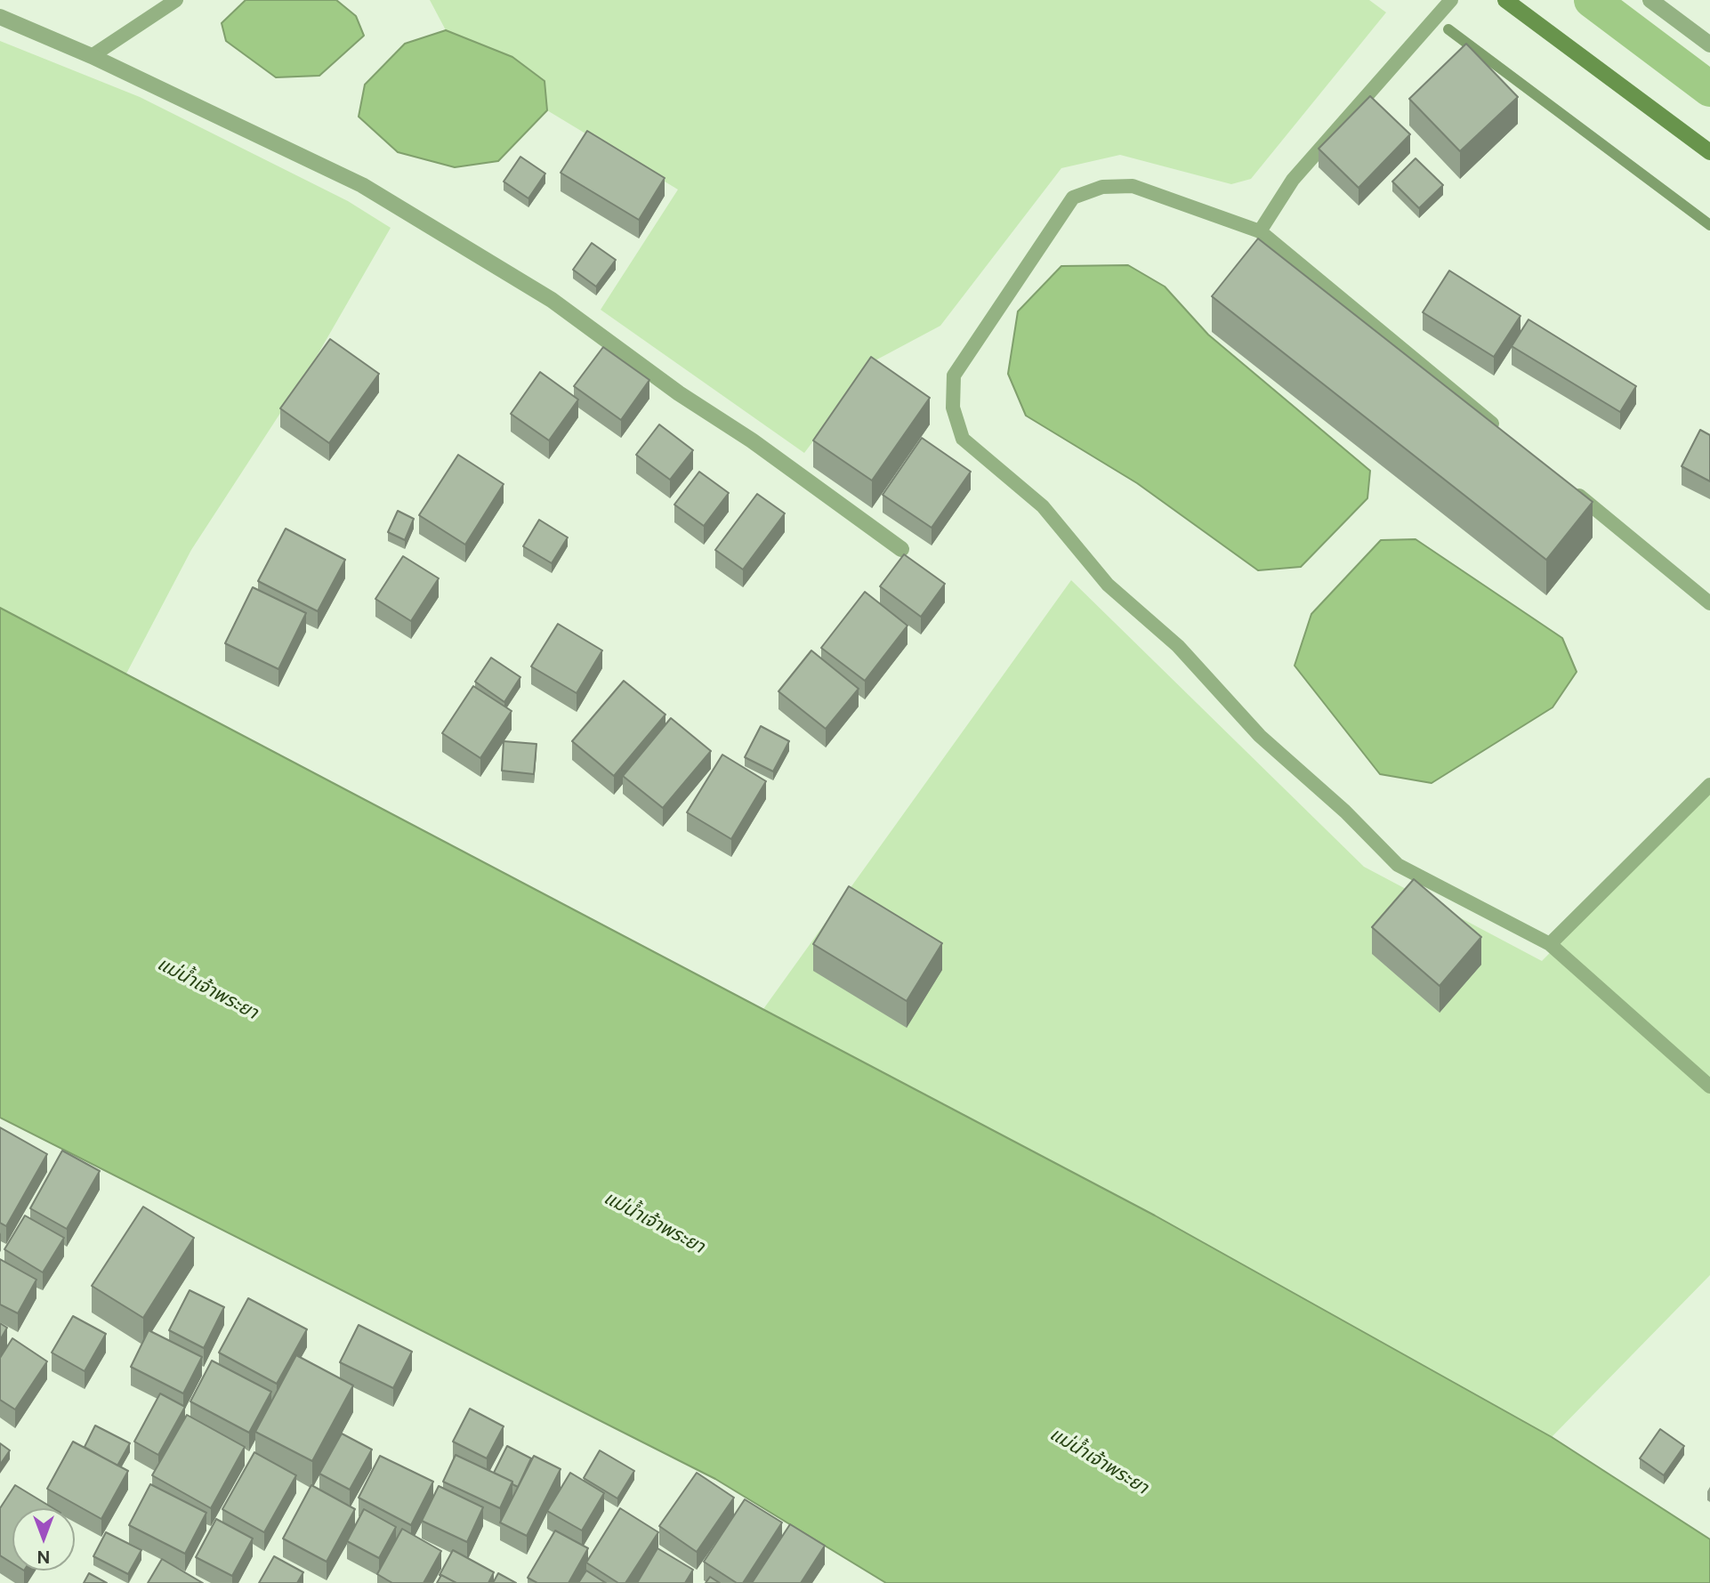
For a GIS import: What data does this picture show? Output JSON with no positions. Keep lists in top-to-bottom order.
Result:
{
  "water": ["แม่น้ำเจ้าพระยา"],
  "north": "bottom"
}
